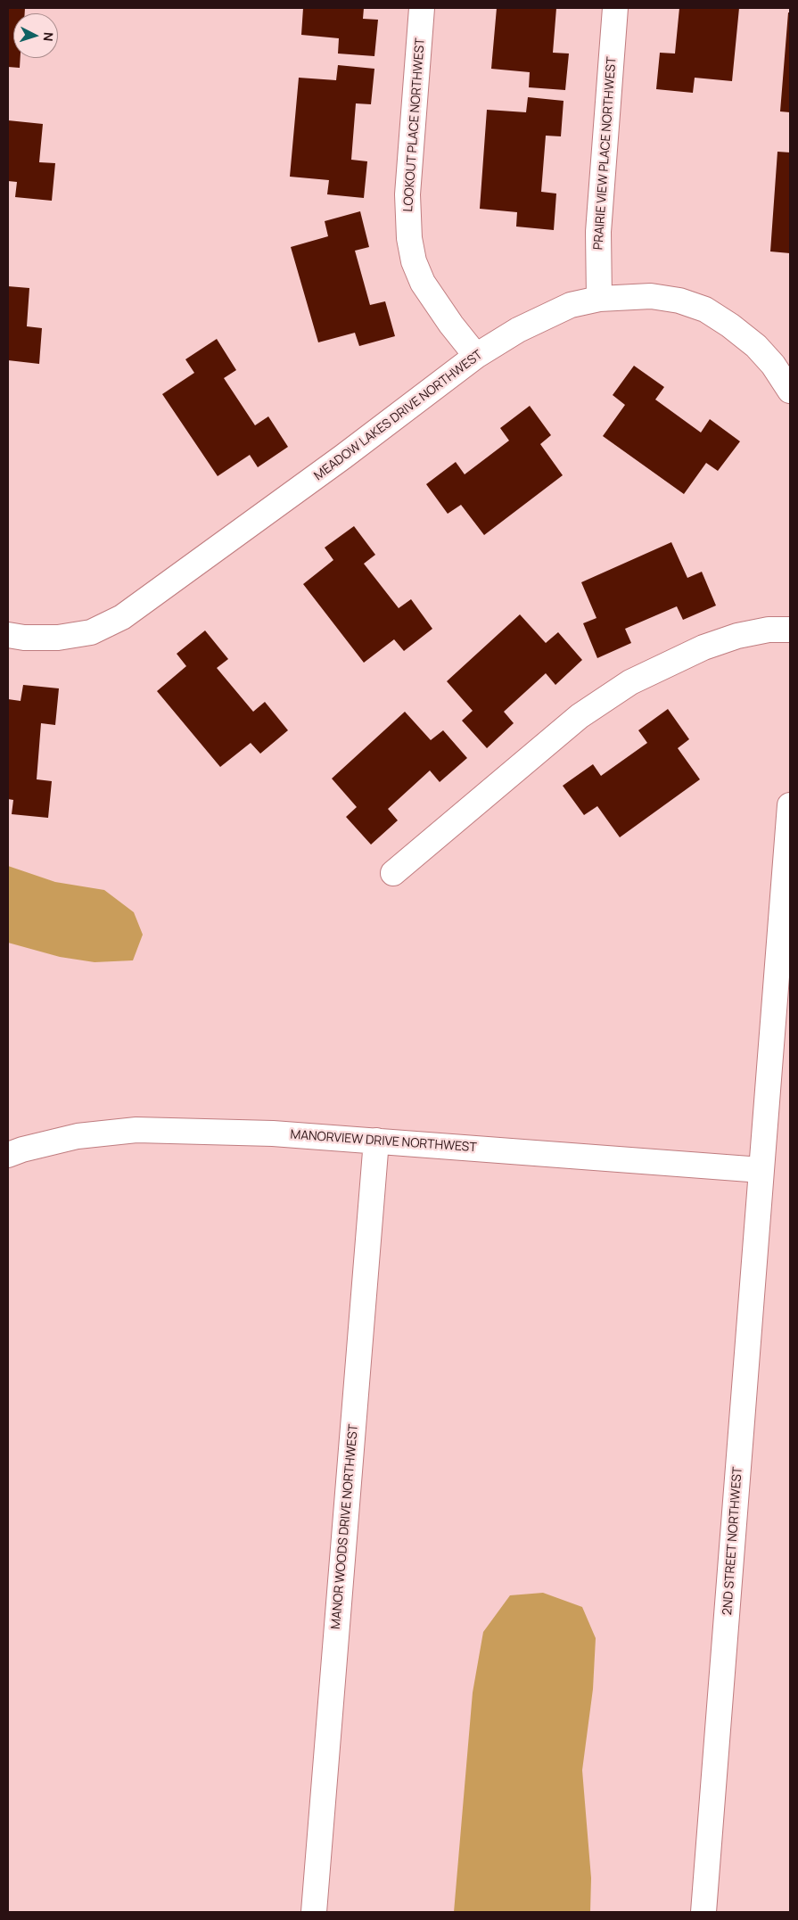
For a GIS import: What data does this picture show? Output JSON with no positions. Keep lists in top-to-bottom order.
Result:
{
  "streets": {
    "street": [
      "LOOKOUT PLACE NORTHWEST",
      "PRAIRIE VIEW PLACE NORTHWEST",
      "MEADOW LAKES DRIVE NORTHWEST",
      "MANORVIEW DRIVE NORTHWEST",
      "MANOR WOODS DRIVE NORTHWEST",
      "2ND STREET NORTHWEST"
    ]
  },
  "crossings": [
    ["LOOKOUT PLACE NORTHWEST", "MEADOW LAKES DRIVE NORTHWEST"],
    ["PRAIRIE VIEW PLACE NORTHWEST", "MEADOW LAKES DRIVE NORTHWEST"],
    ["MANORVIEW DRIVE NORTHWEST", "MANOR WOODS DRIVE NORTHWEST"],
    ["MANORVIEW DRIVE NORTHWEST", "2ND STREET NORTHWEST"]
  ],
  "north": "right"
}
